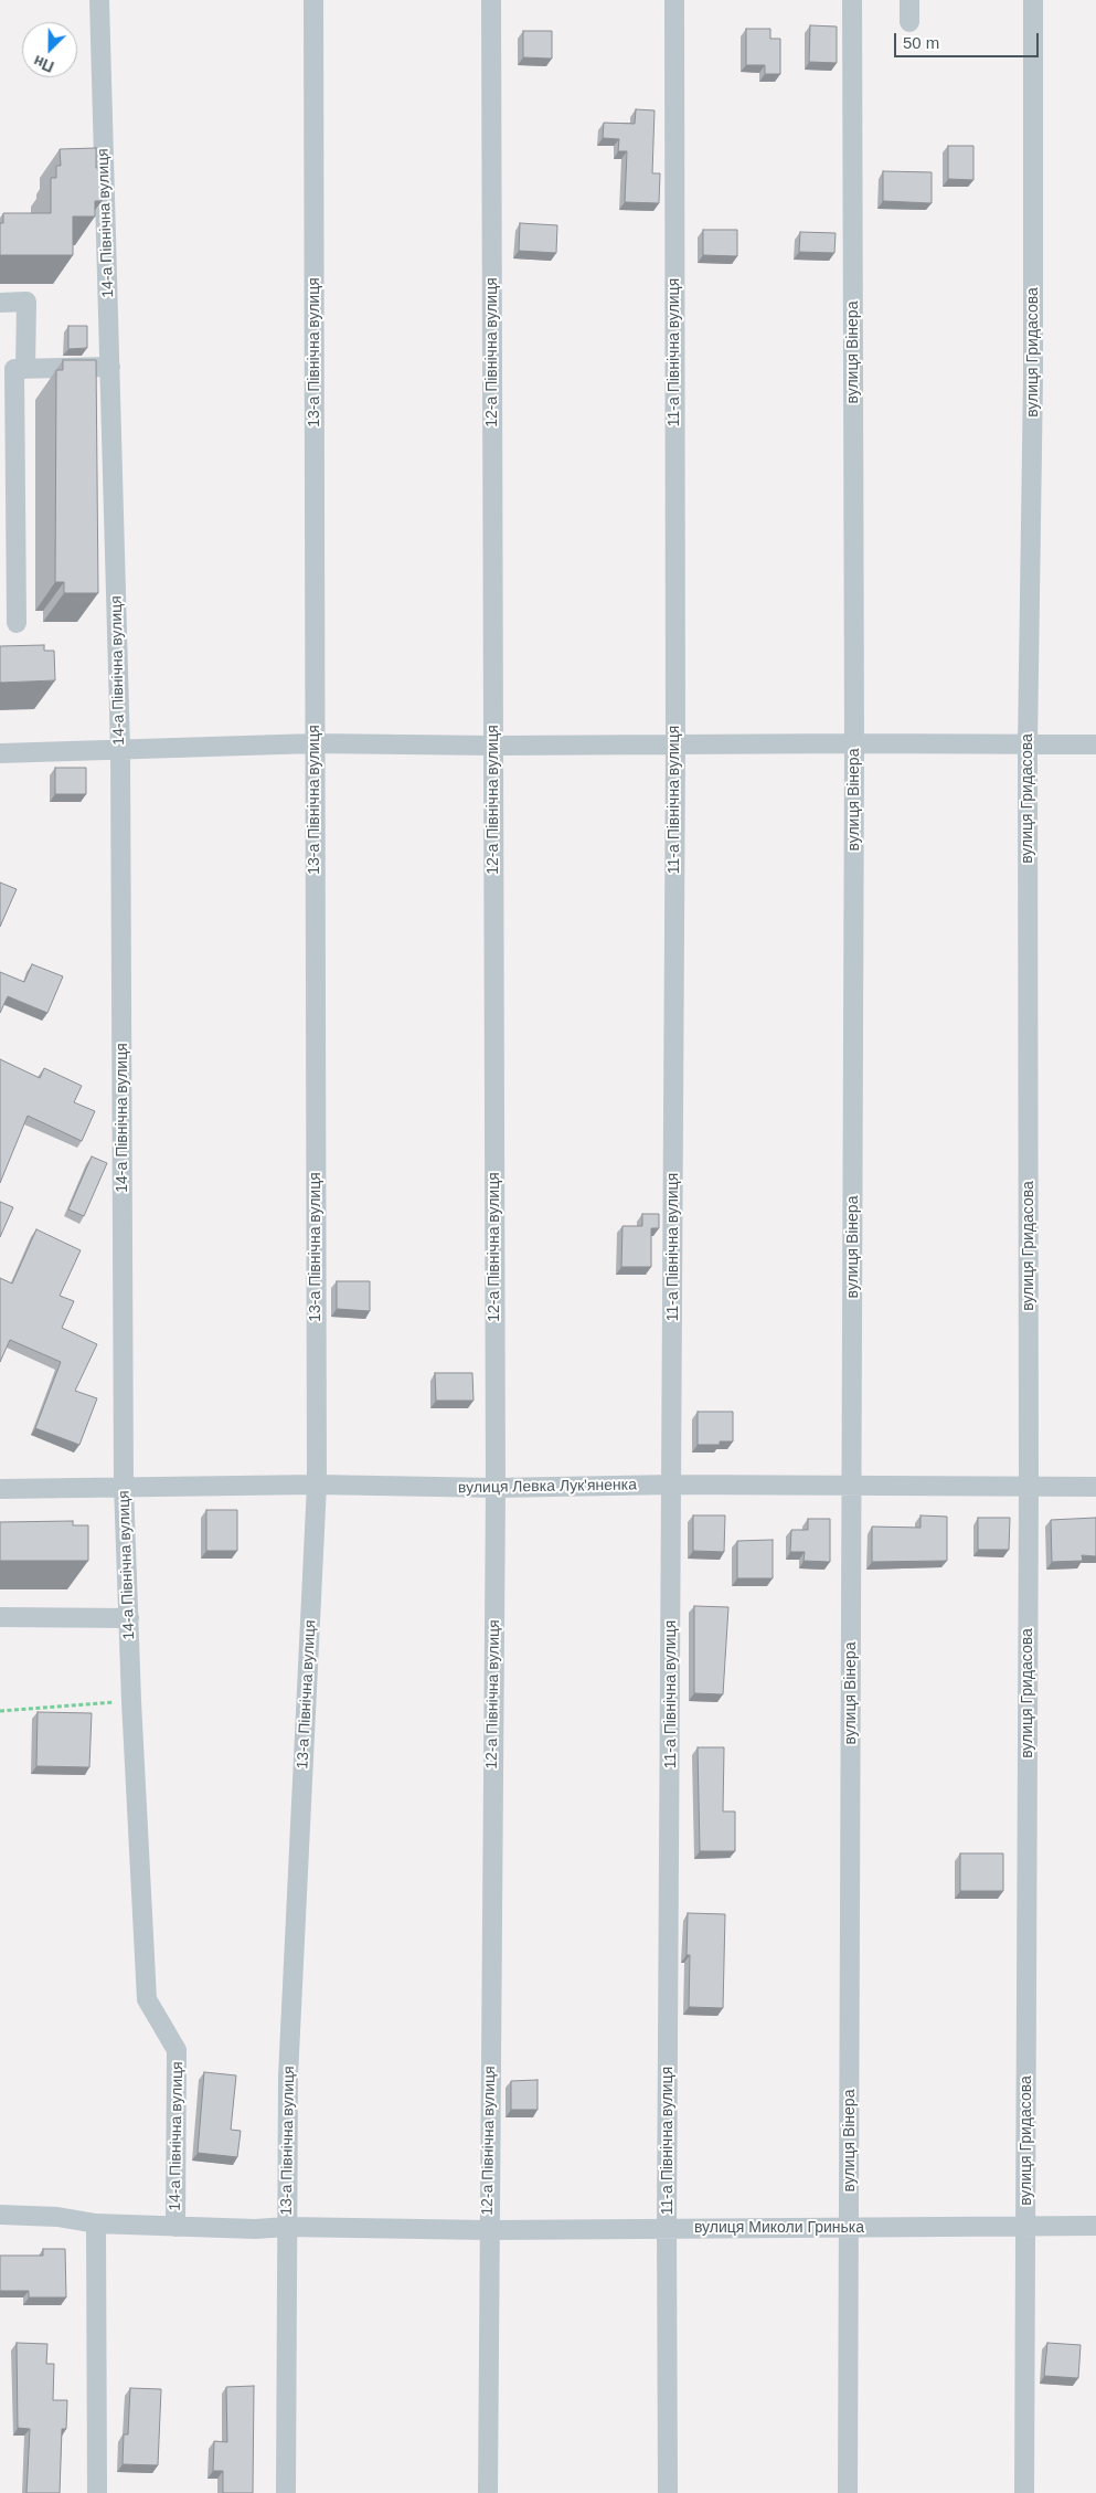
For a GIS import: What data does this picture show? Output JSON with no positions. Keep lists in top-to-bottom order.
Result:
{
  "streets": {
    "street": [
      "14-а Північна вулиця",
      "13-а Північна вулиця",
      "12-а Північна вулиця",
      "11-а Північна вулиця",
      "вулиця Вінера",
      "вулиця Гридасова",
      "вулиця Левка Лук'яненка",
      "вулиця Миколи Гринька"
    ]
  },
  "crossings": [
    ["14-а Північна вулиця", "вулиця Левка Лук'яненка"],
    ["14-а Північна вулиця", "вулиця Миколи Гринька"],
    ["13-а Північна вулиця", "вулиця Левка Лук'яненка"],
    ["13-а Північна вулиця", "вулиця Миколи Гринька"],
    ["12-а Північна вулиця", "вулиця Левка Лук'яненка"],
    ["12-а Північна вулиця", "вулиця Миколи Гринька"],
    ["11-а Північна вулиця", "вулиця Левка Лук'яненка"],
    ["11-а Північна вулиця", "вулиця Миколи Гринька"],
    ["вулиця Вінера", "вулиця Левка Лук'яненка"],
    ["вулиця Вінера", "вулиця Миколи Гринька"],
    ["вулиця Гридасова", "вулиця Левка Лук'яненка"],
    ["вулиця Гридасова", "вулиця Миколи Гринька"]
  ],
  "scale_bar": "50 m",
  "north": "bottom left"
}
